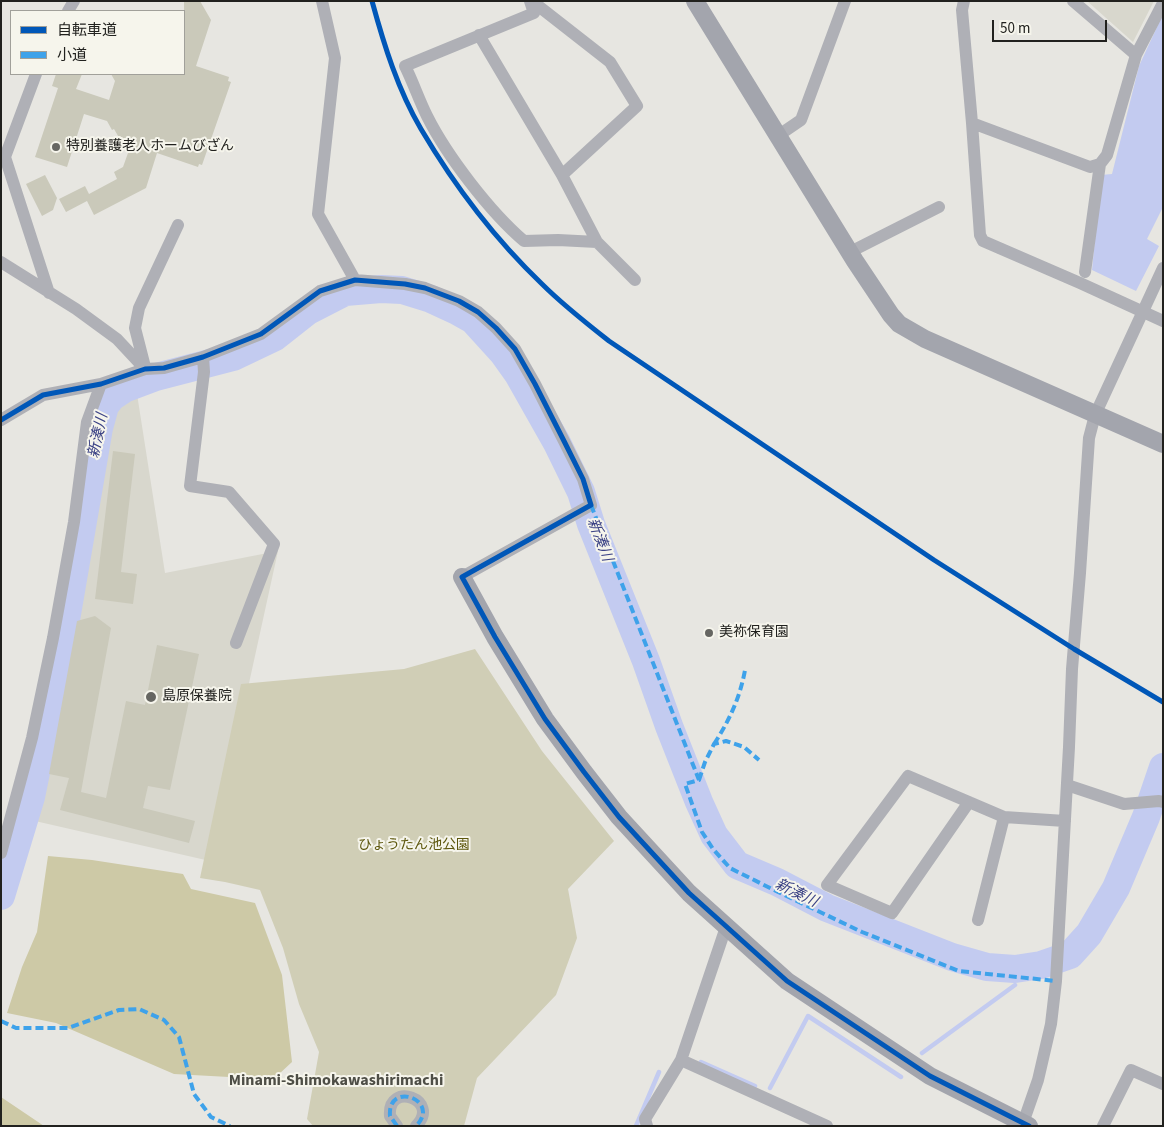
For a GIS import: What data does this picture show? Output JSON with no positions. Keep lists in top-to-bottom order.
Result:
{
  "districts": ["Minami-Shimokawashirimachi"],
  "water": ["新湊川"],
  "parks": ["ひょうたん池公園"],
  "places": ["特別養護老人ホームびざん", "美祢保育園", "島原保養院"],
  "legend": ["自転車道", "小道"],
  "scale_bar": "50 m"
}
